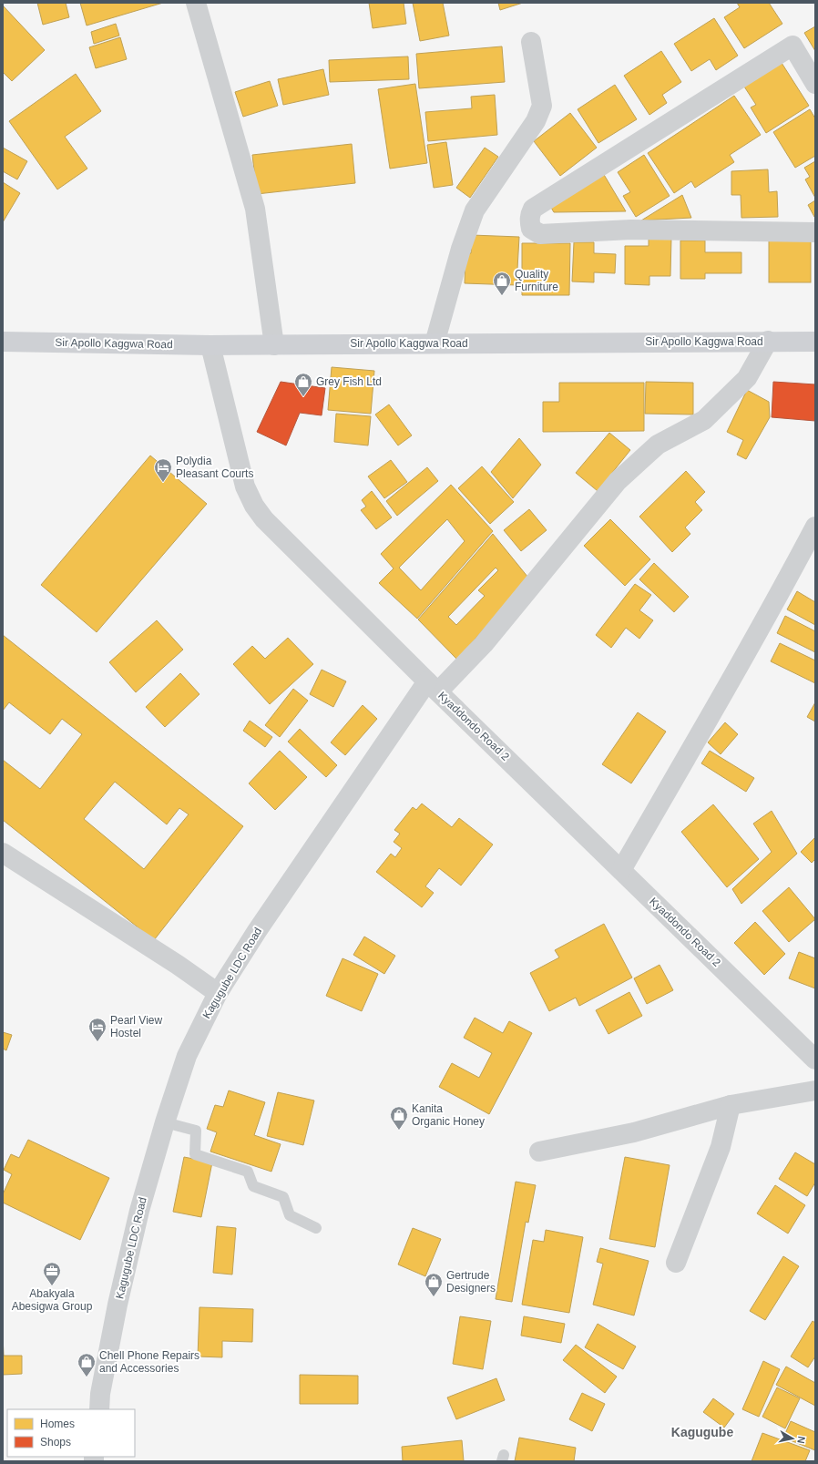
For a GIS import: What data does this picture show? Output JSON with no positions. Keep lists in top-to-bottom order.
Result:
{
  "streets": {
    "main road": ["Sir Apollo Kaggwa Road"],
    "street": ["Kyaddondo Road 2", "Kagugube LDC Road"]
  },
  "crossings": [
    ["Sir Apollo Kaggwa Road", "Kyaddondo Road 2"],
    ["Sir Apollo Kaggwa Road", "Kagugube LDC Road"],
    ["Kyaddondo Road 2", "Kagugube LDC Road"]
  ],
  "districts": ["Kagugube"],
  "places": {
    "shop": [
      "Quality Furniture",
      "Grey Fish Ltd",
      "Kanita Organic Honey",
      "Gertrude Designers",
      "Chell Phone Repairs and Accessories"
    ],
    "hotel": ["Polydia Pleasant Courts", "Pearl View Hostel"],
    "office": ["Abakyala Abesigwa Group"]
  },
  "legend": ["Homes", "Shops"],
  "north": "right"
}
